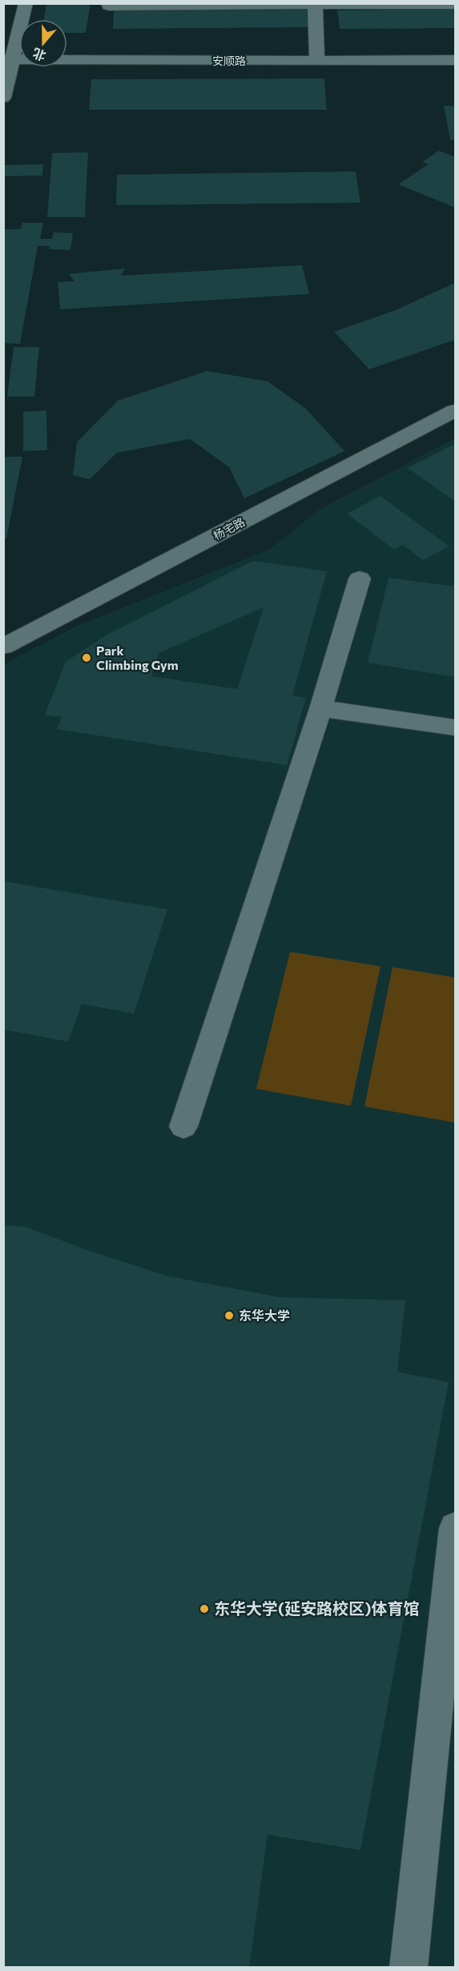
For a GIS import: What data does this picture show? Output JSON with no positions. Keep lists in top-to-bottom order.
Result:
{
  "streets": {
    "street": ["安顺路", "杨宅路"]
  },
  "places": ["Park Climbing Gym", "东华大学", "东华大学(延安路校区)体育馆"],
  "north": "bottom"
}
